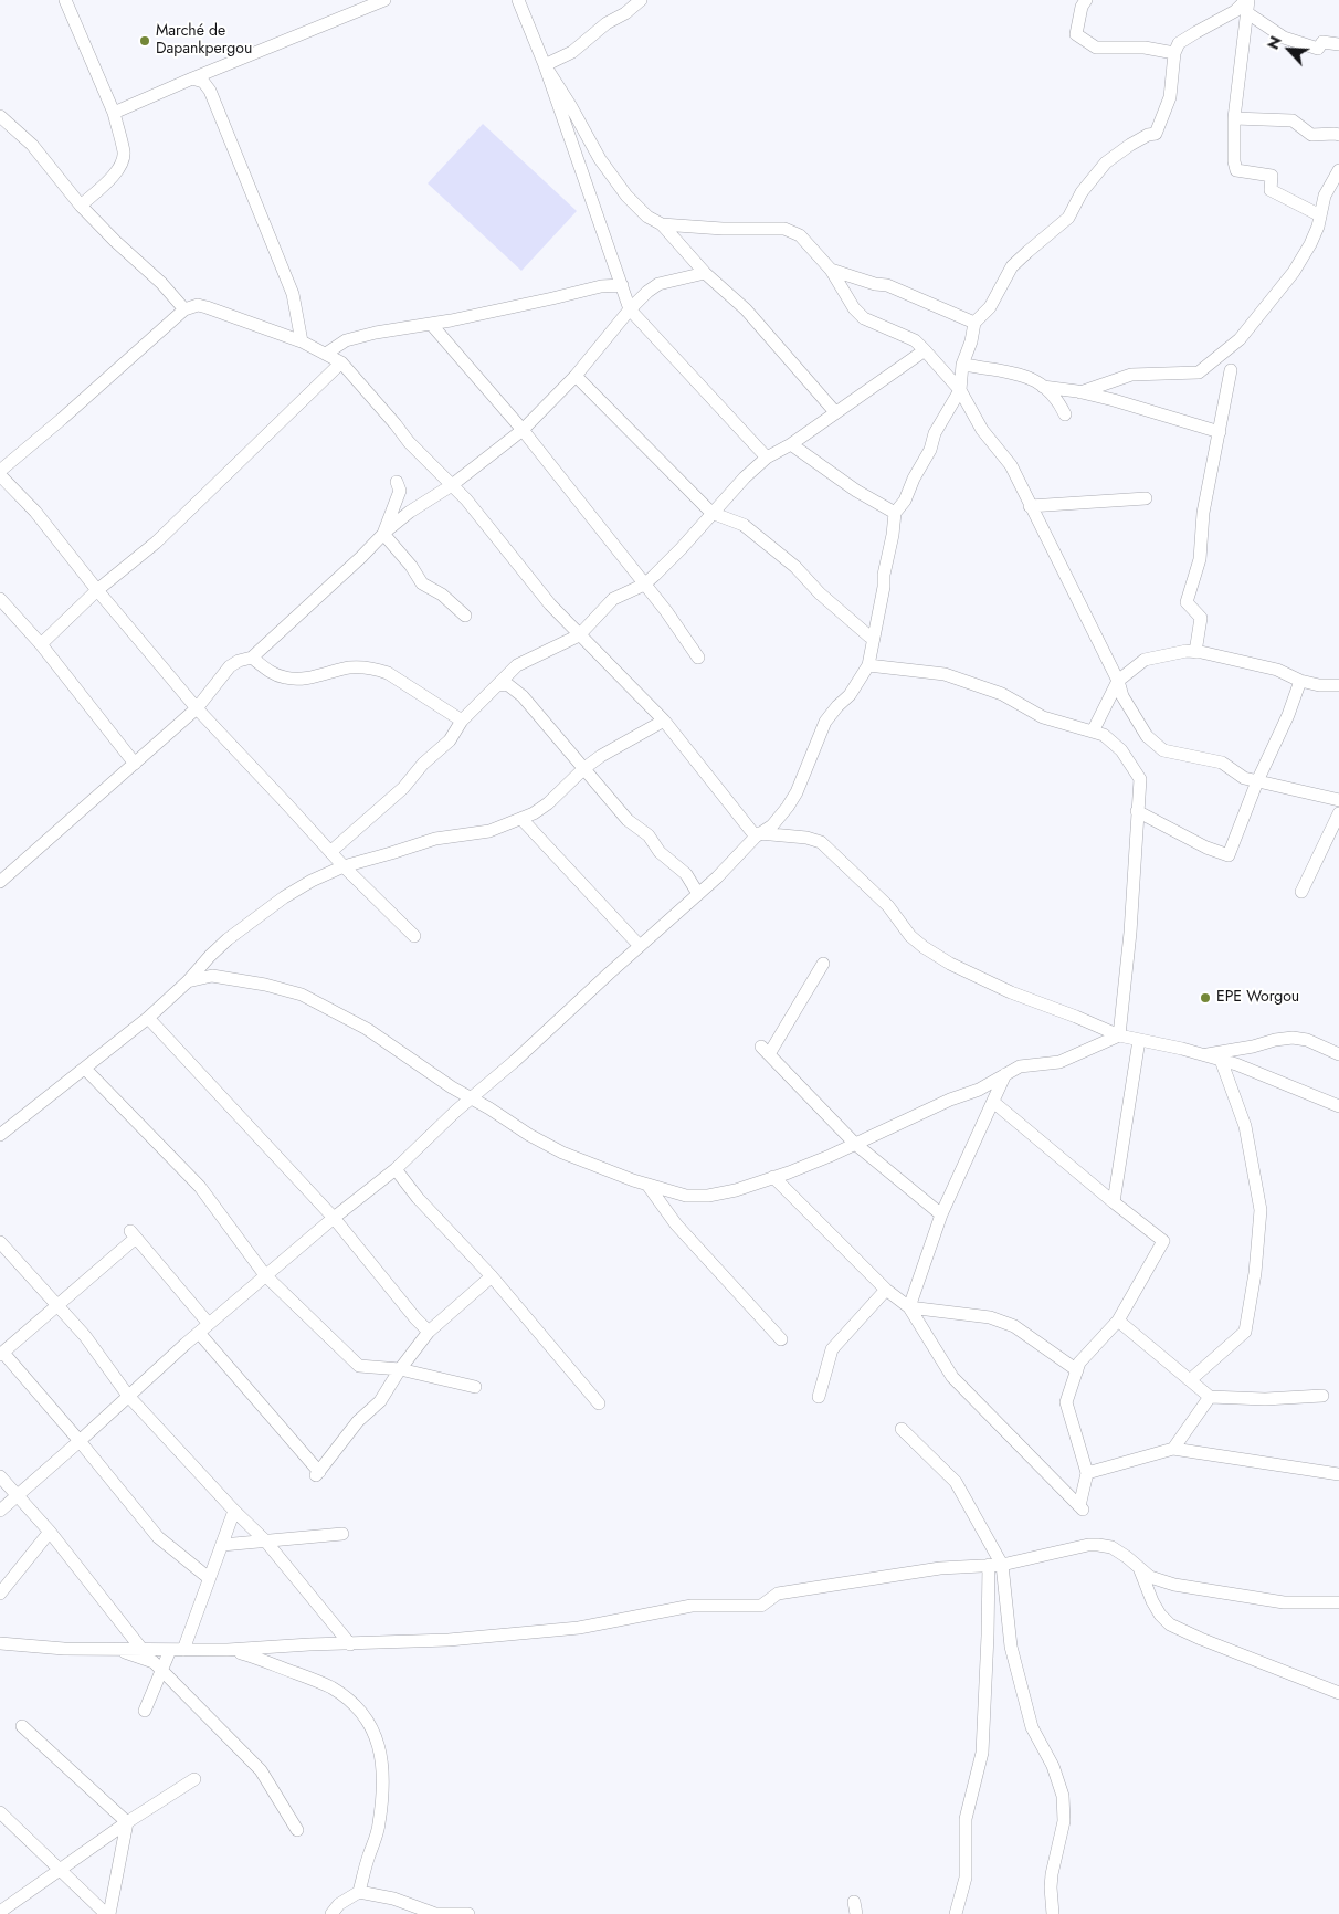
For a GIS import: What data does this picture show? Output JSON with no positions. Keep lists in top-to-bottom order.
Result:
{
  "places": ["Marché de Dapankpergou", "EPE Worgou"],
  "north": "top left"
}
